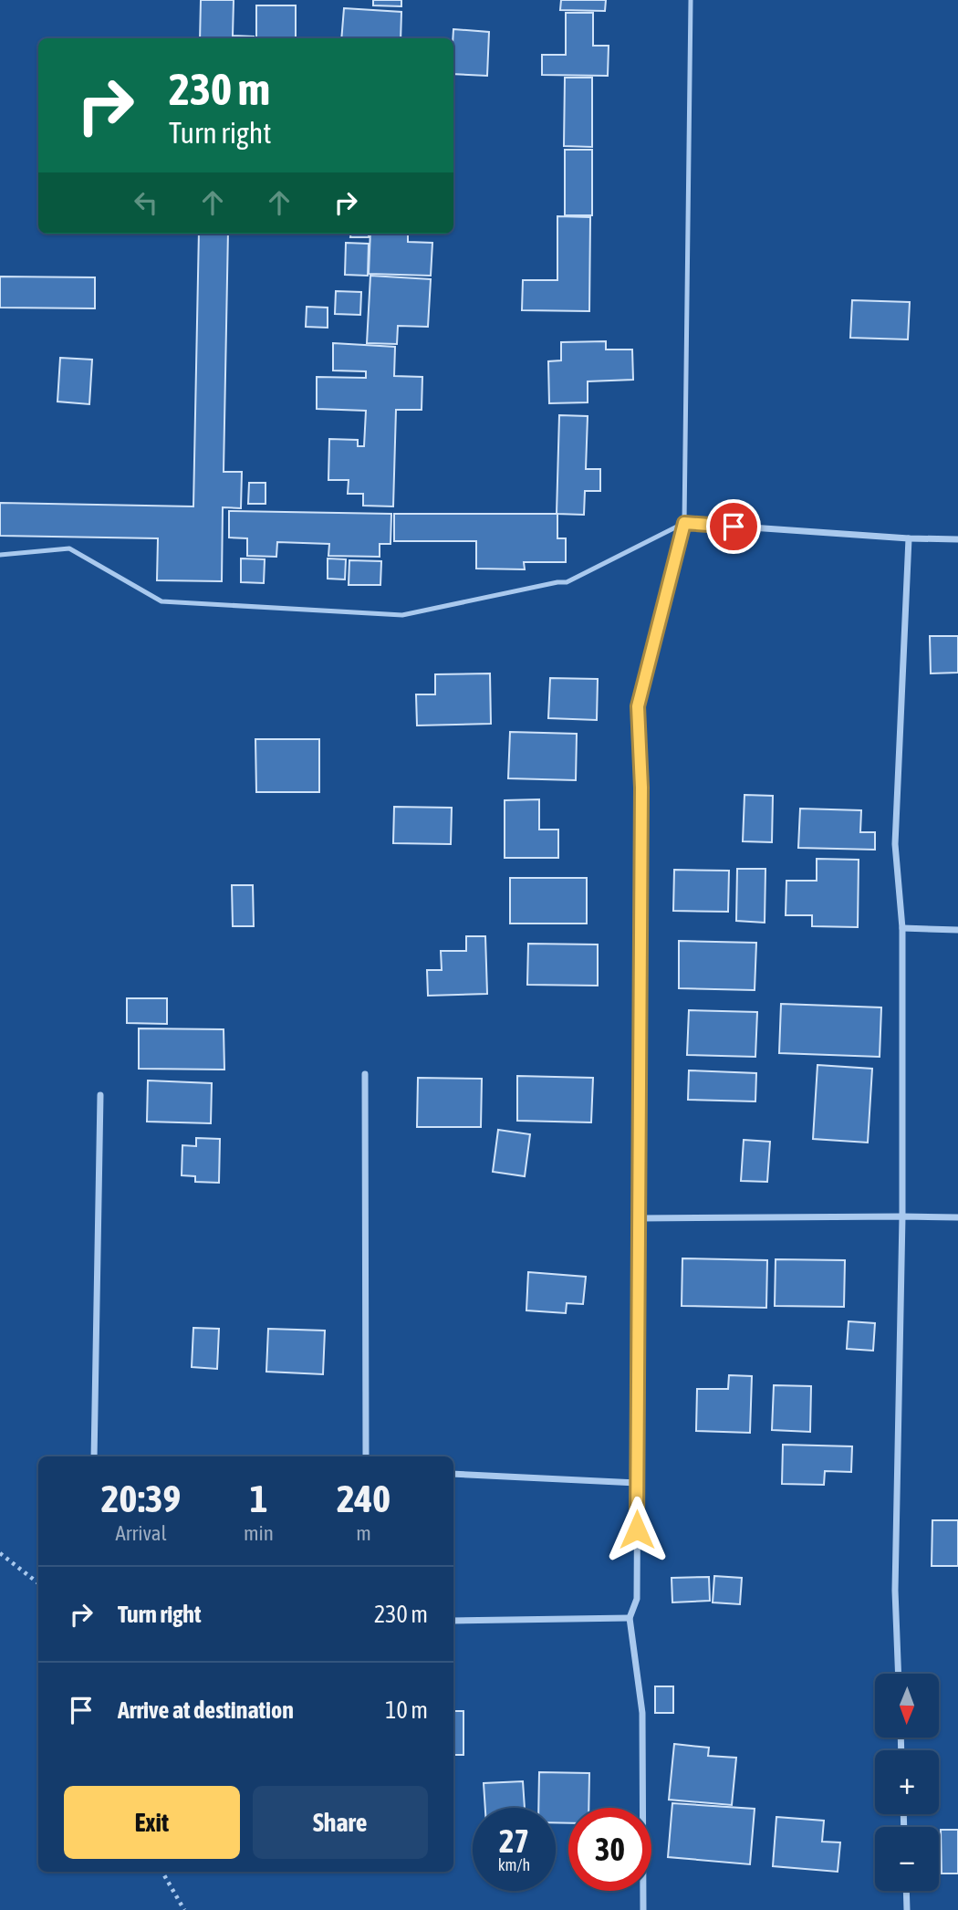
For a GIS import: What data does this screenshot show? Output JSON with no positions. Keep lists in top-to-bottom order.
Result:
{
  "north": "bottom",
  "page": {
    "turn": ["230 m", "Turn right"],
    "eta": [
      "20:39",
      "Arrival",
      "1",
      "min",
      "240",
      "m"
    ],
    "list": [
      {
        "name": "Turn right",
        "value": "230 m"
      },
      {
        "name": "Arrive at destination",
        "value": "10 m"
      }
    ],
    "map_buttons": ["+", "−"],
    "buttons": ["Exit", "Share"],
    "speed": "27 km/h",
    "limit": "30"
  }
}
